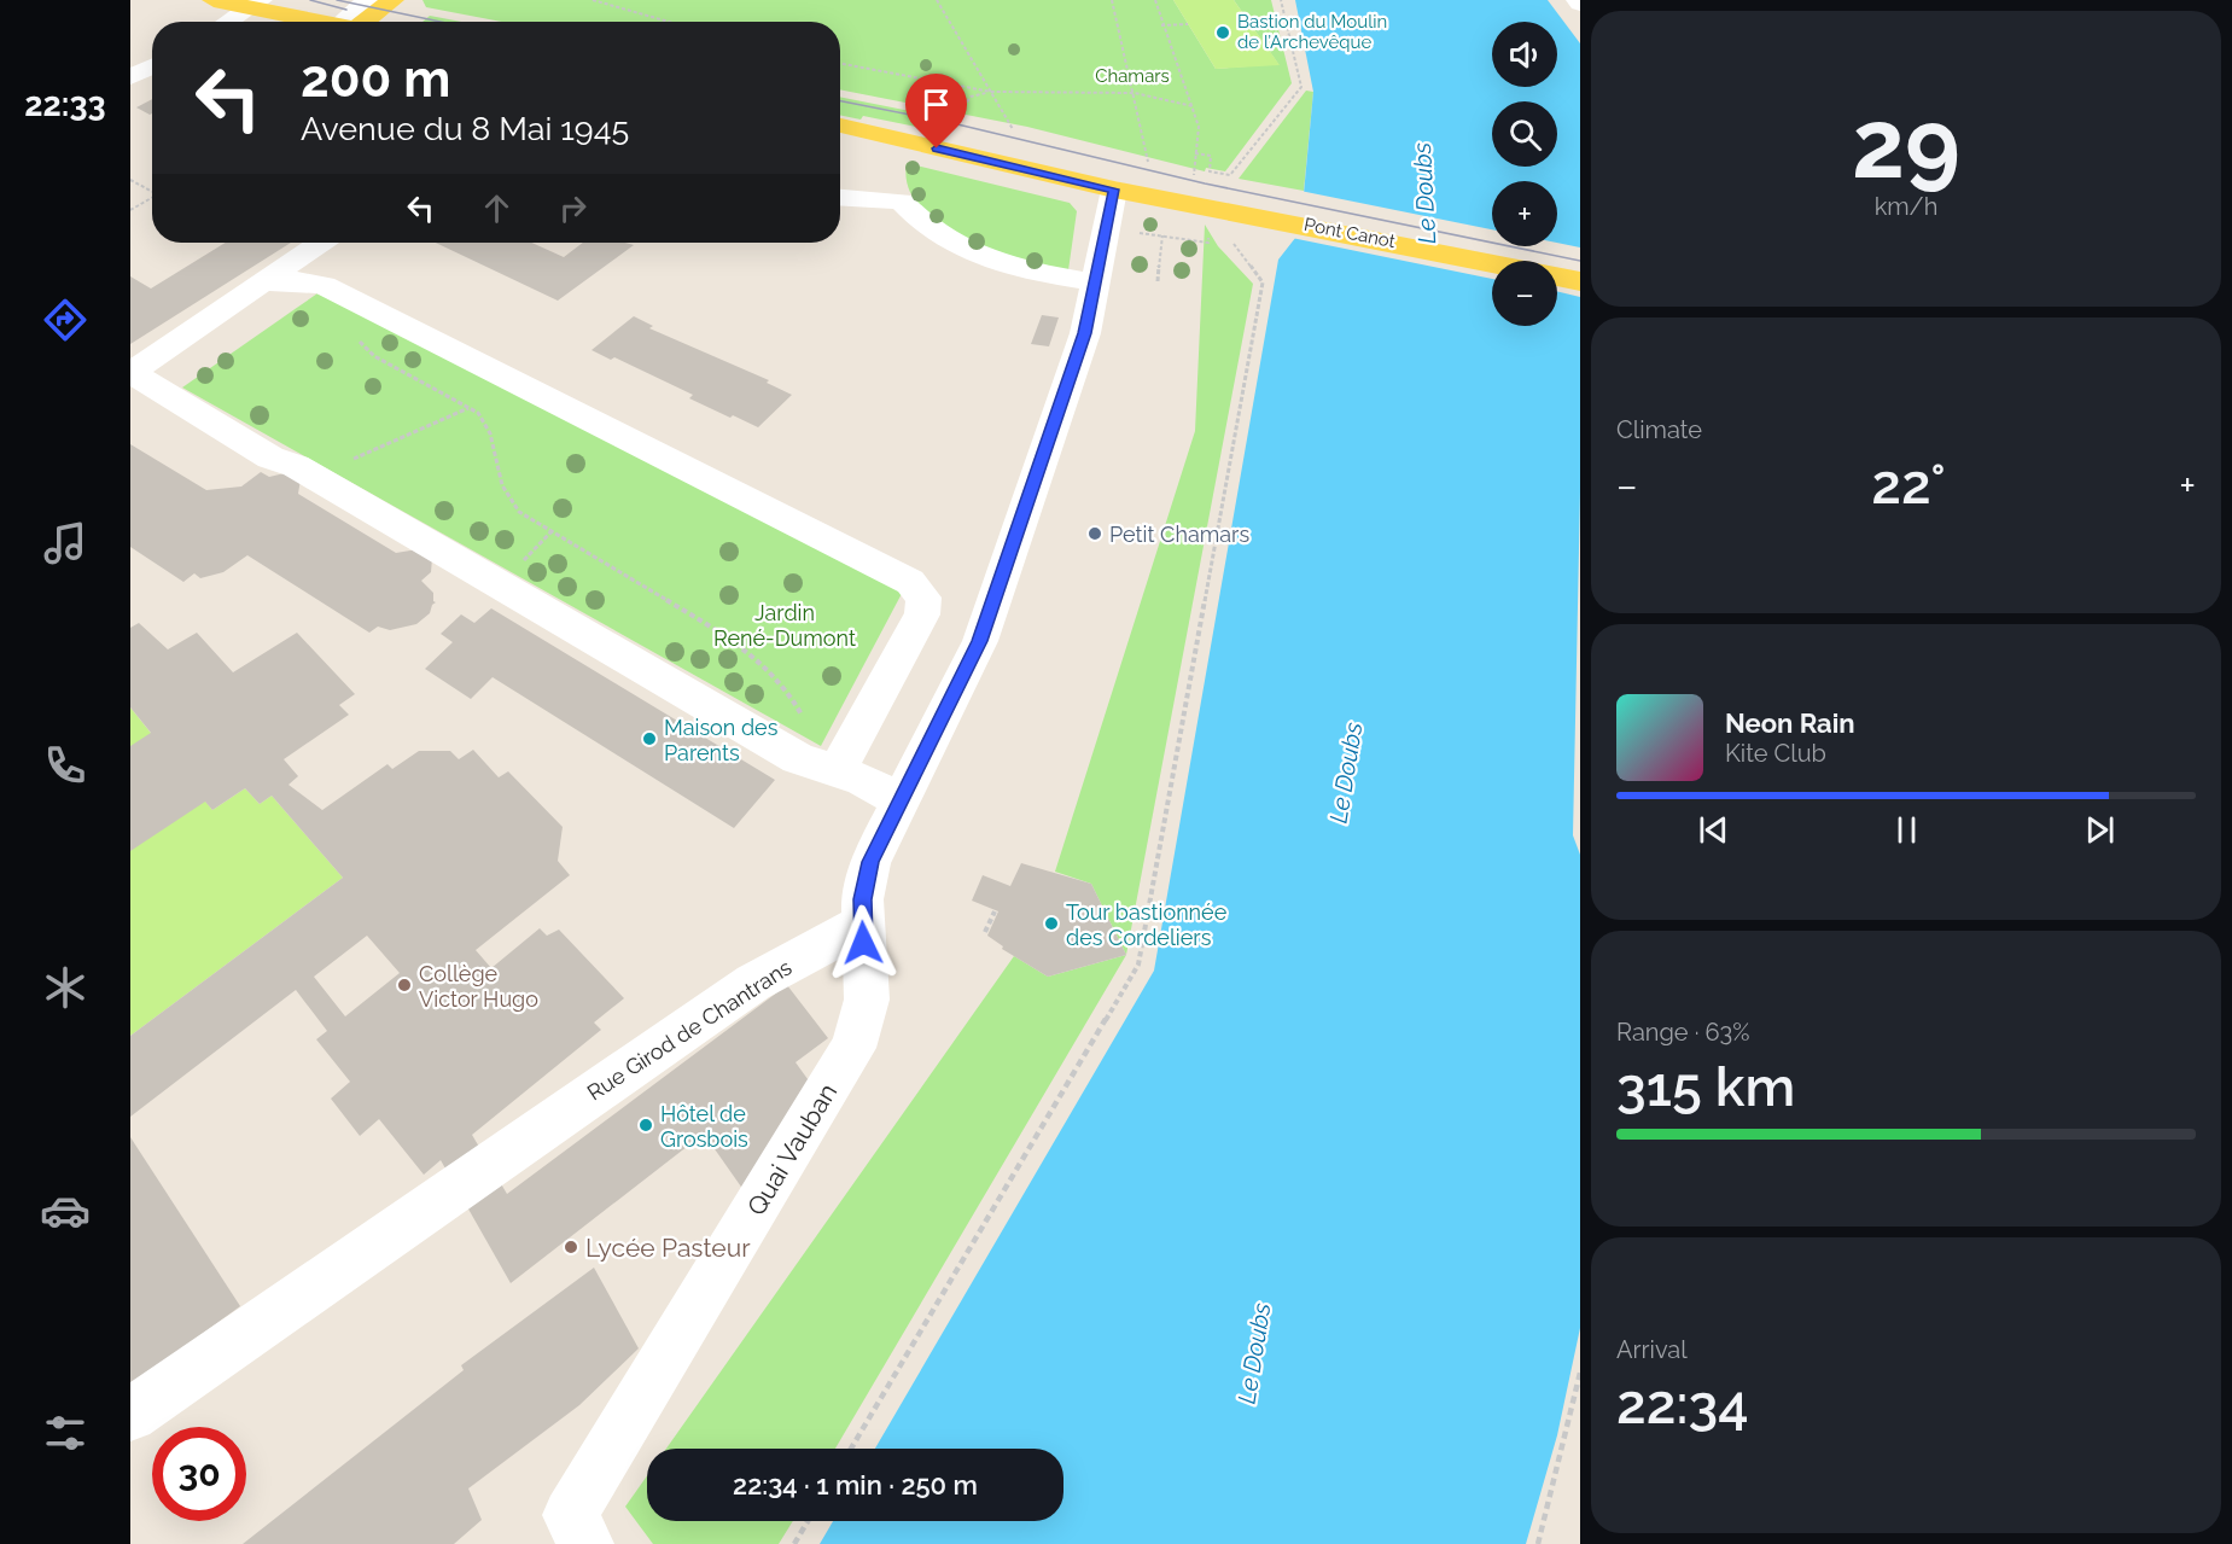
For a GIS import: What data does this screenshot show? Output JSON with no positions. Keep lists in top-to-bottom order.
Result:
{
  "streets": {
    "main road": ["Pont Canot"],
    "street": ["Rue Girod de Chantrans", "Quai Vauban"]
  },
  "crossings": [
    ["Rue Girod de Chantrans", "Quai Vauban"]
  ],
  "water": ["Le Doubs"],
  "parks": ["Chamars", "Jardin René-Dumont"],
  "places": [
    "Bastion du Moulin de l’Archevêque",
    "Petit Chamars",
    "Maison des Parents",
    "Tour bastionnée des Cordeliers",
    "Collège Victor Hugo",
    "Hôtel de Grosbois",
    "Lycée Pasteur"
  ],
  "page": {
    "tabs": "22:33",
    "tile": [
      ["29", "km/h"],
      "Climate",
      ["Range · 63%", "315 km"],
      ["Arrival", "22:34"]
    ],
    "map_buttons": ["+", "−"],
    "turn": ["200 m", "Avenue du 8 Mai 1945"],
    "heat": ["−", "22°", "+"],
    "song": ["Neon Rain", "Kite Club"],
    "limit": "30",
    "trip": "22:34 · 1 min · 250 m"
  }
}
